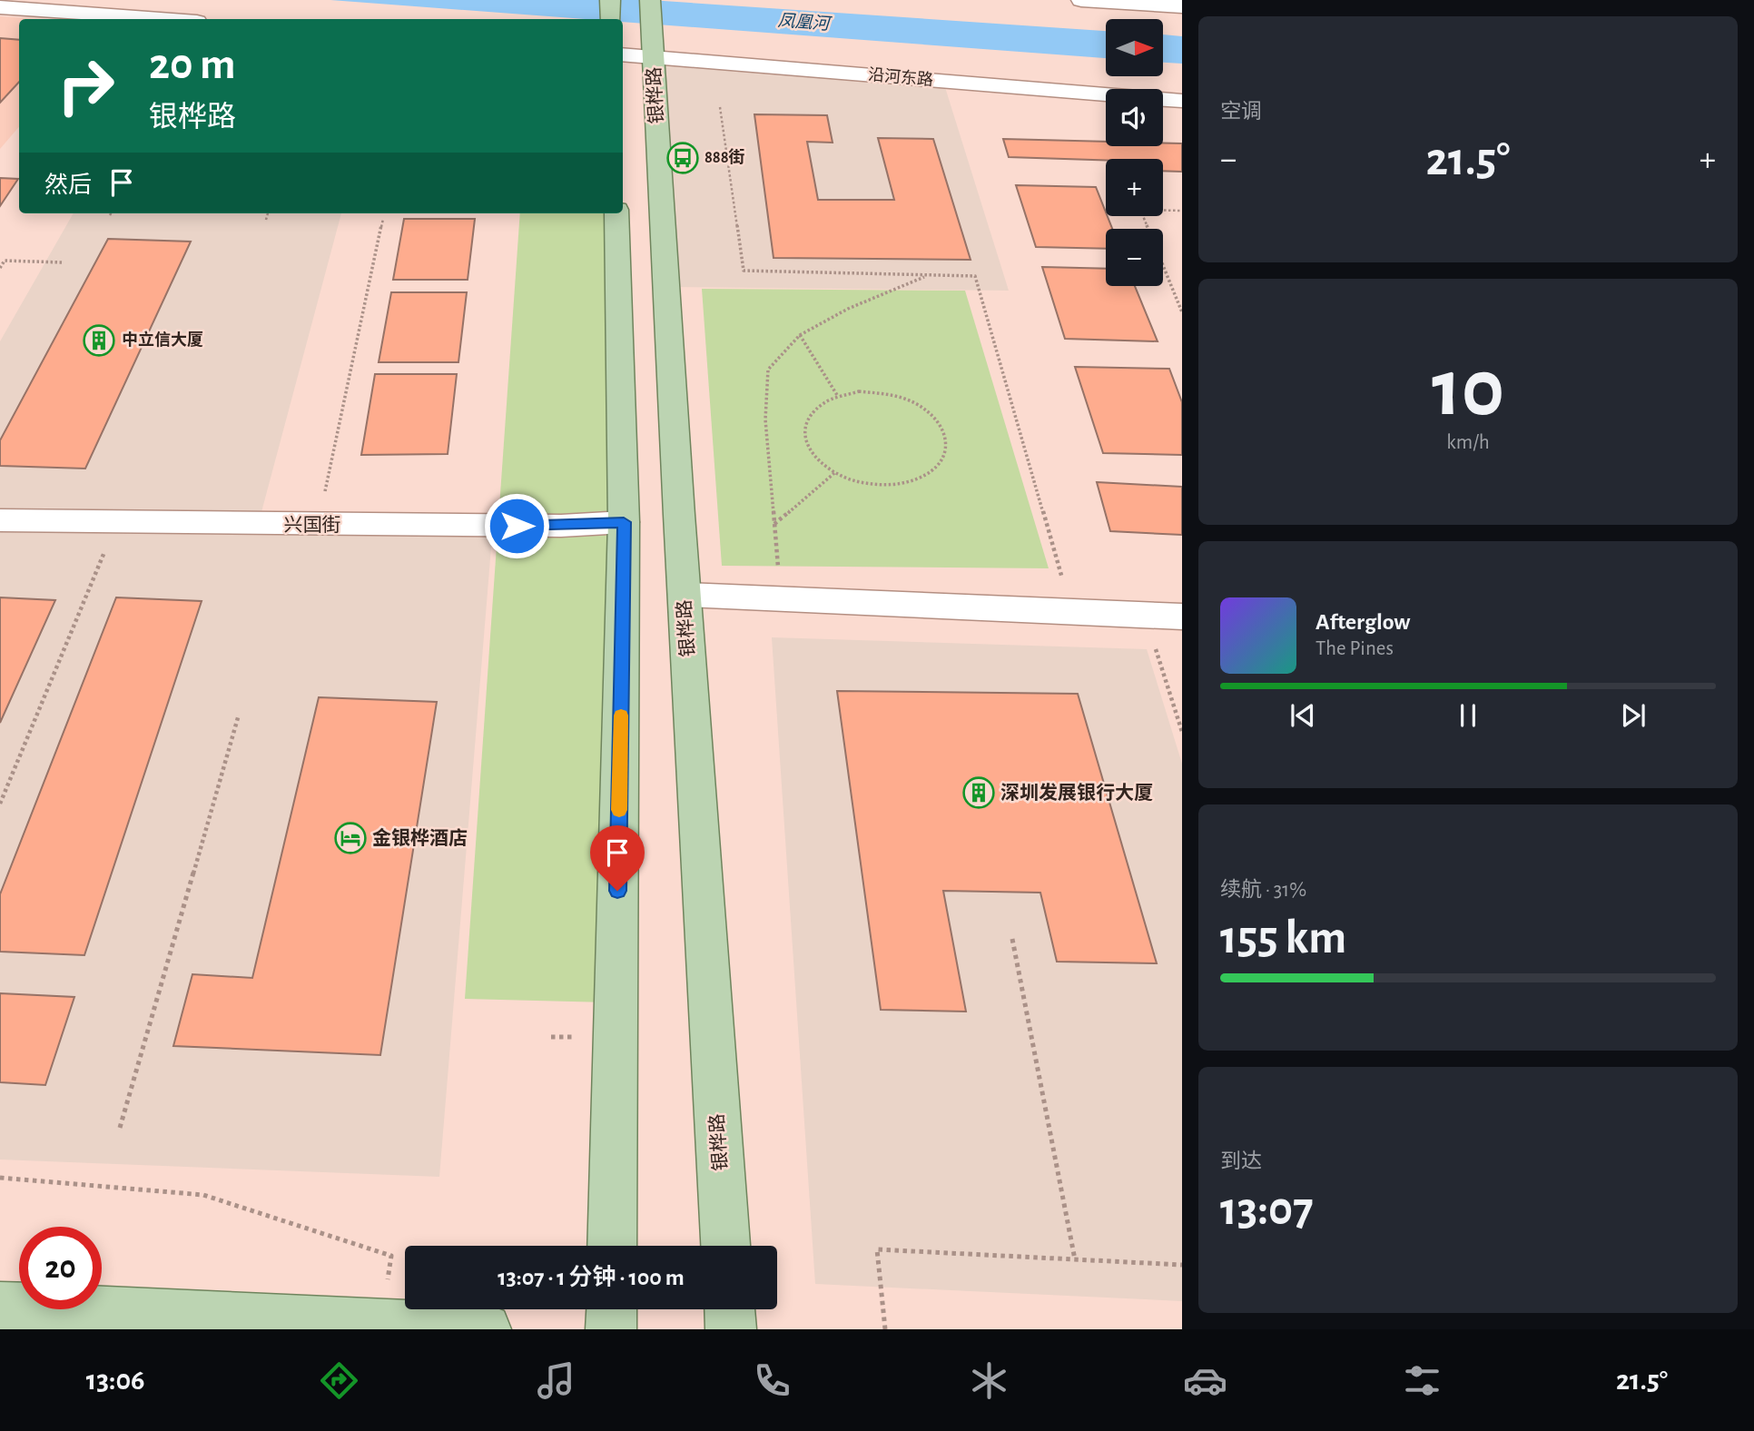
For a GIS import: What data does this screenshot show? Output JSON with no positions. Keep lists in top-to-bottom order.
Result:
{
  "streets": {
    "main road": ["银桦路"],
    "street": ["沿河东路", "兴国街"]
  },
  "crossings": [
    ["沿河东路", "银桦路"]
  ],
  "water": ["凤凰河"],
  "places": {
    "bus stop": ["888街"],
    "building": ["中立信大厦", "深圳发展银行大厦"],
    "hotel": ["金银桦酒店"]
  },
  "north": "right",
  "page": {
    "tile": [
      "空调",
      ["10", "km/h"],
      ["续航 · 31%", "155 km"],
      ["到达", "13:07"]
    ],
    "map_buttons": ["+", "−"],
    "turn": ["20 m", "银桦路"],
    "heat": ["−", "21.5°", "+"],
    "then": "然后",
    "song": ["Afterglow", "The Pines"],
    "limit": "20",
    "trip": "13:07 · 1 分钟 · 100 m",
    "tabs": ["13:06", "21.5°"]
  }
}
